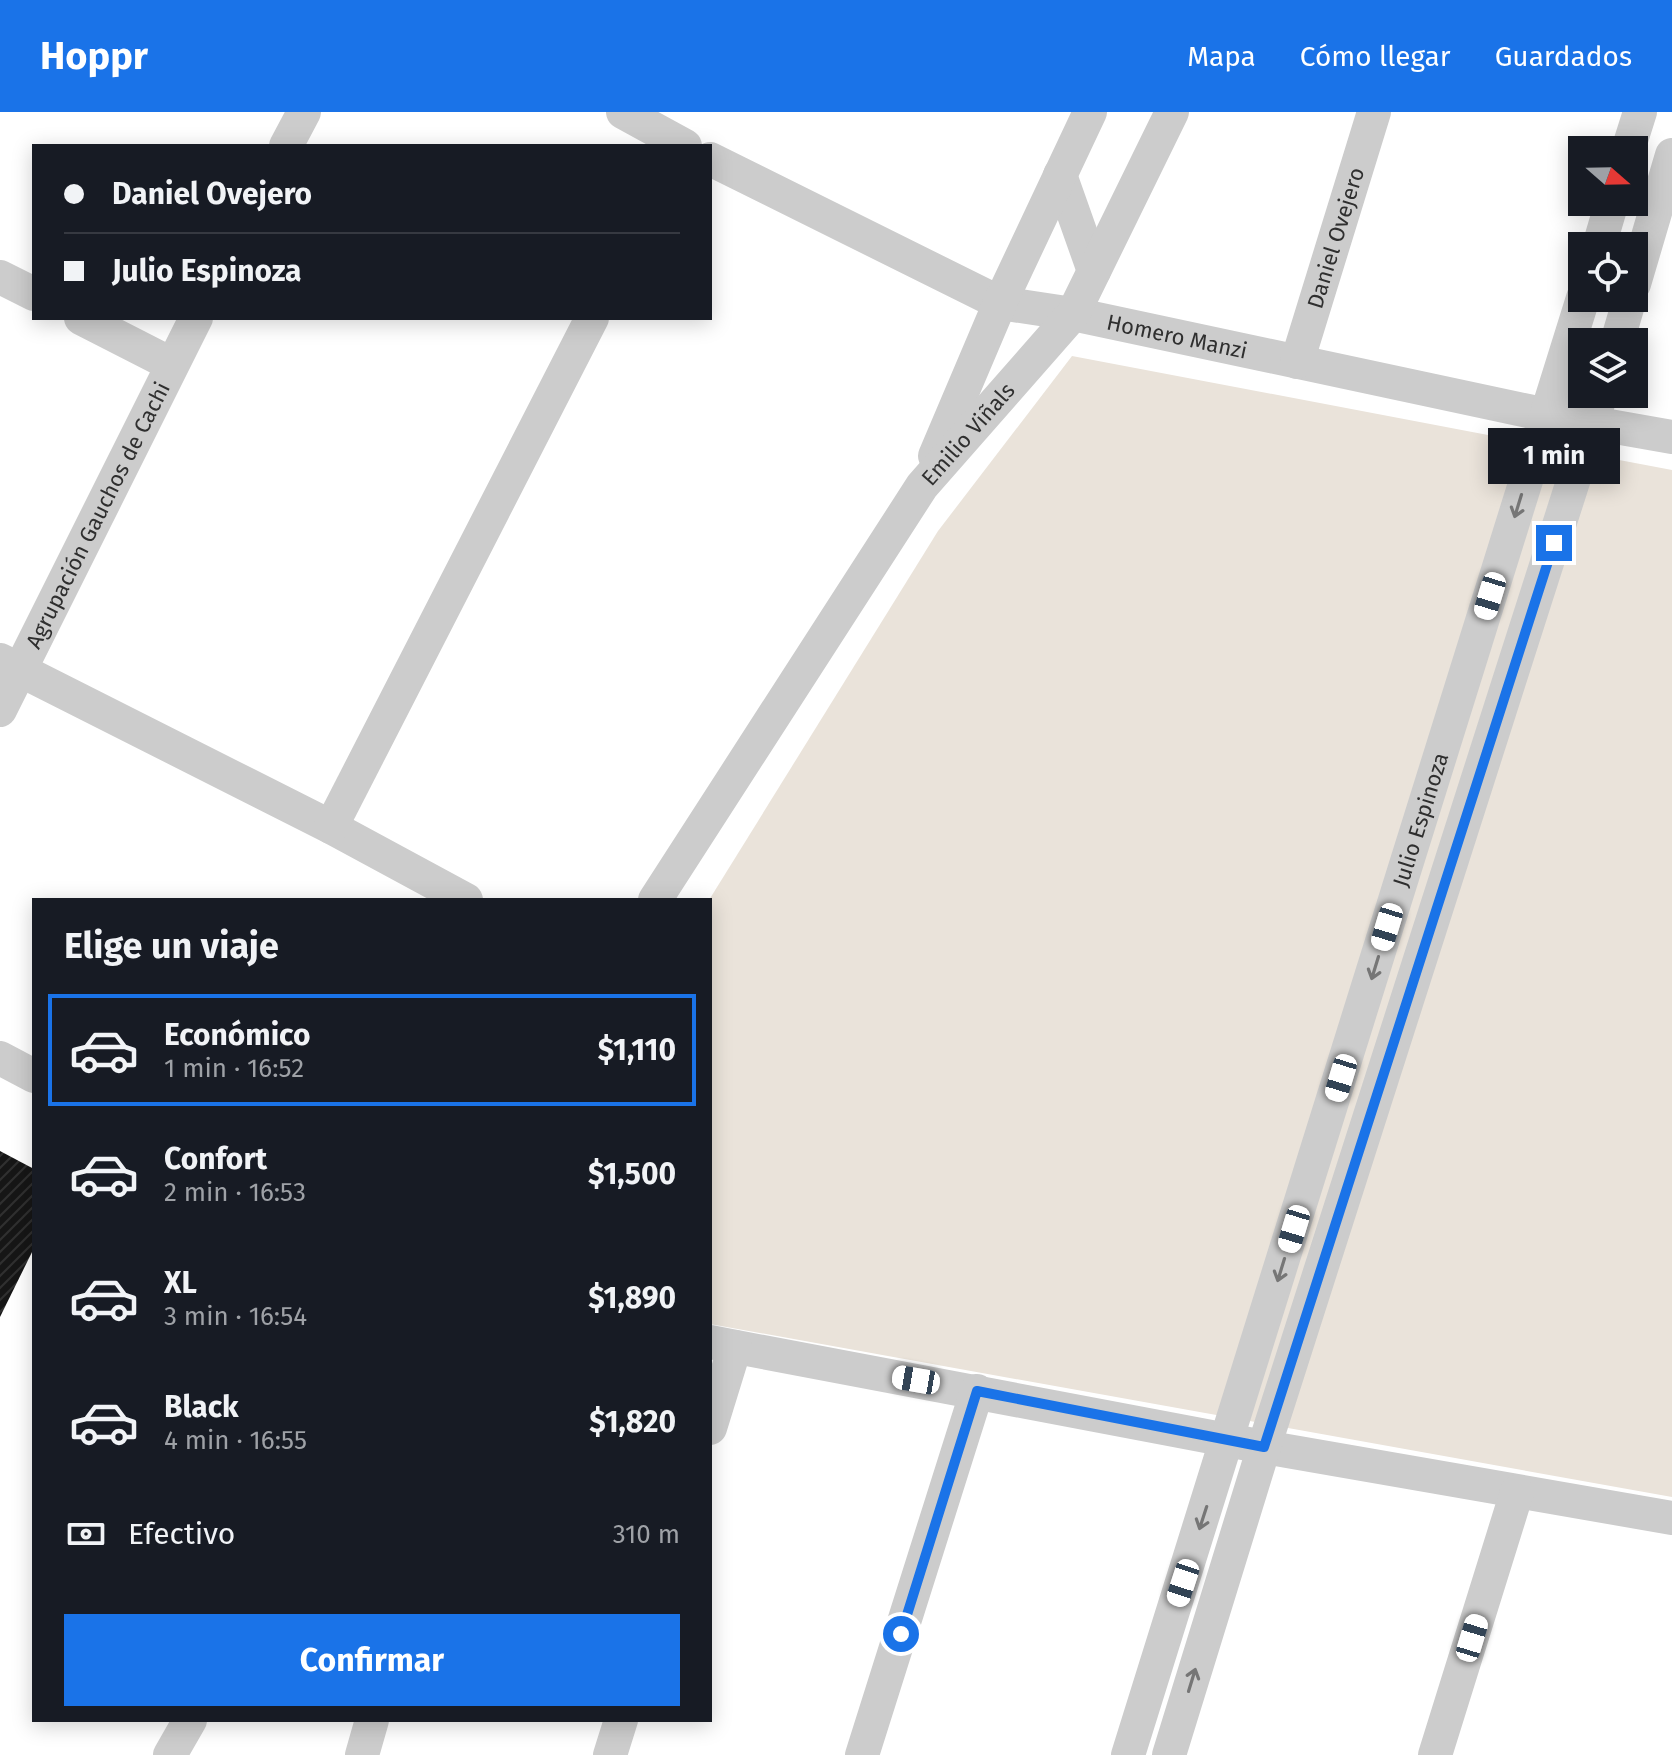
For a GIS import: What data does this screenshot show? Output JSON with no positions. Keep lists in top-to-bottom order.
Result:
{
  "streets": {
    "street": [
      "Daniel Ovejero",
      "Homero Manzi",
      "Emilio Viñals",
      "Agrupación Gauchos de Cachi",
      "Julio Espinoza"
    ]
  },
  "crossings": [
    ["Daniel Ovejero", "Homero Manzi"],
    ["Homero Manzi", "Emilio Viñals"],
    ["Homero Manzi", "Julio Espinoza"]
  ],
  "north": "right",
  "page": {
    "header": "Hoppr",
    "nav": ["Mapa", "Cómo llegar", "Guardados"],
    "banner": ["Daniel Ovejero", "Julio Espinoza"],
    "bubble": "1 min",
    "heading": "Elige un viaje",
    "list": [
      {
        "name": "Económico",
        "note": "1 min · 16:52",
        "value": "$1,110"
      },
      {
        "name": "Confort",
        "note": "2 min · 16:53",
        "value": "$1,500"
      },
      {
        "name": "XL",
        "note": "3 min · 16:54",
        "value": "$1,890"
      },
      {
        "name": "Black",
        "note": "4 min · 16:55",
        "value": "$1,820"
      }
    ],
    "pay": ["Efectivo", "310 m"],
    "buttons": "Confirmar"
  }
}
